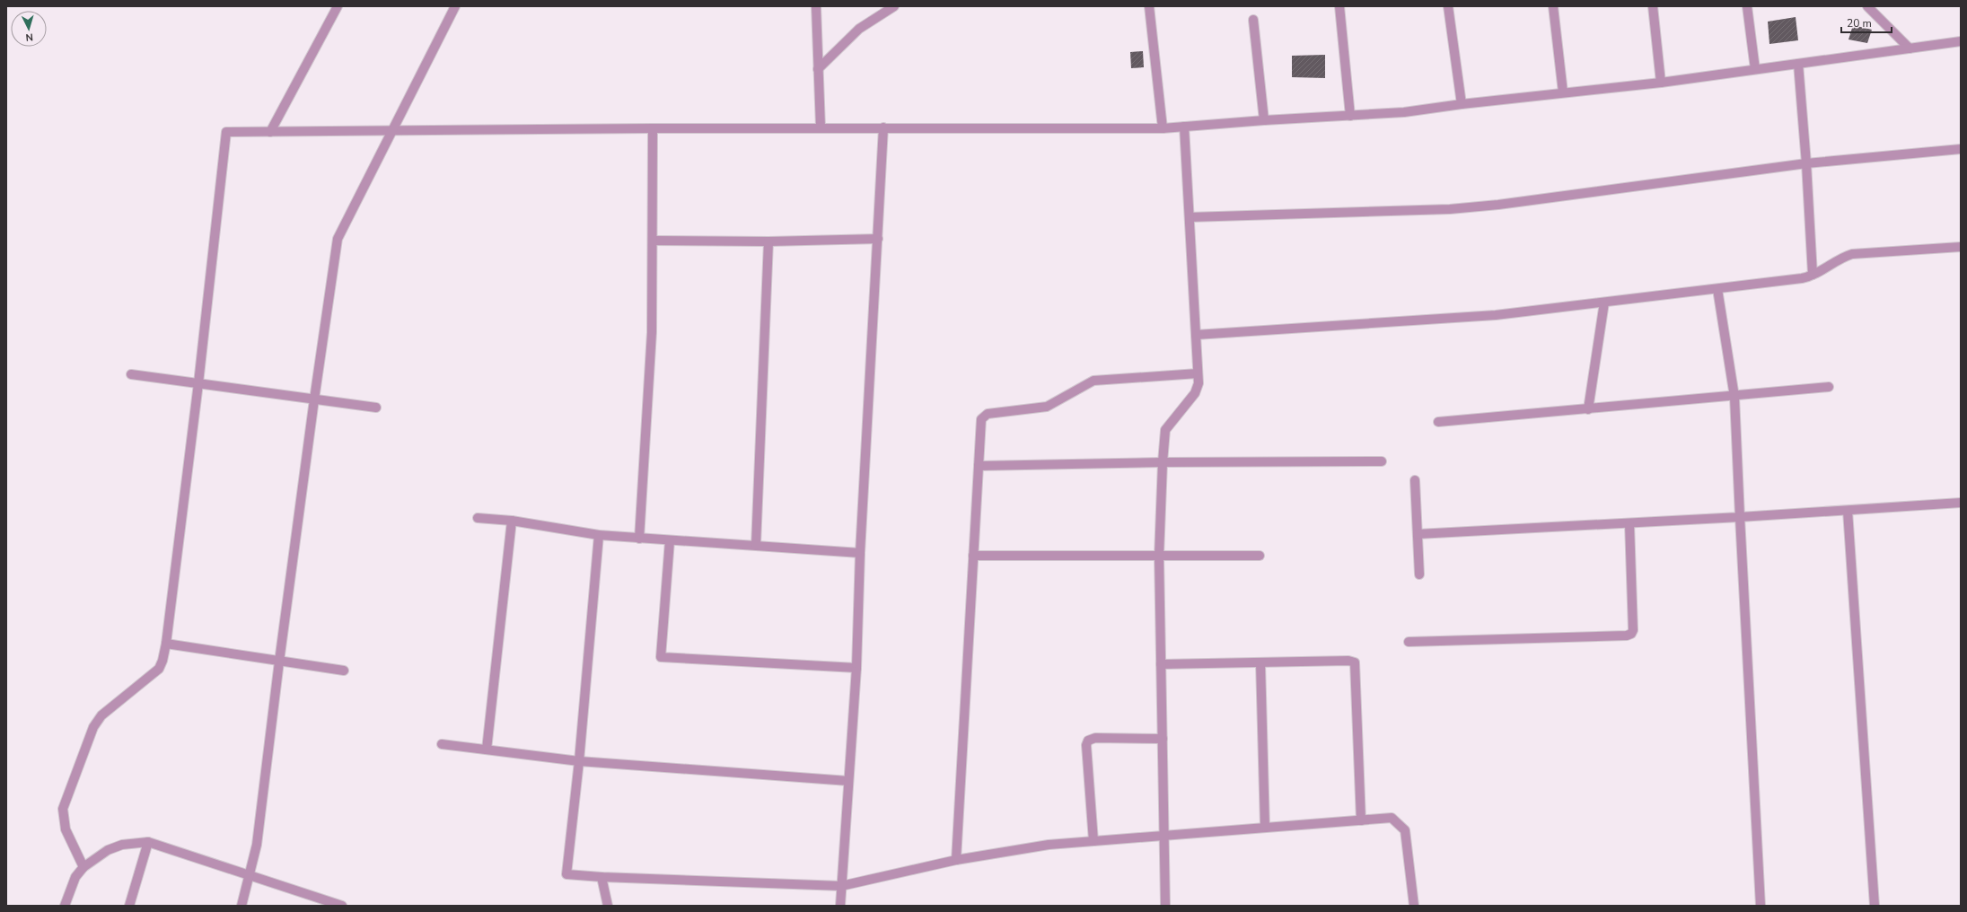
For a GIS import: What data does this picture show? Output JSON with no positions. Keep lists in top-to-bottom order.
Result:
{
  "scale_bar": "20 m",
  "north": "bottom"
}
